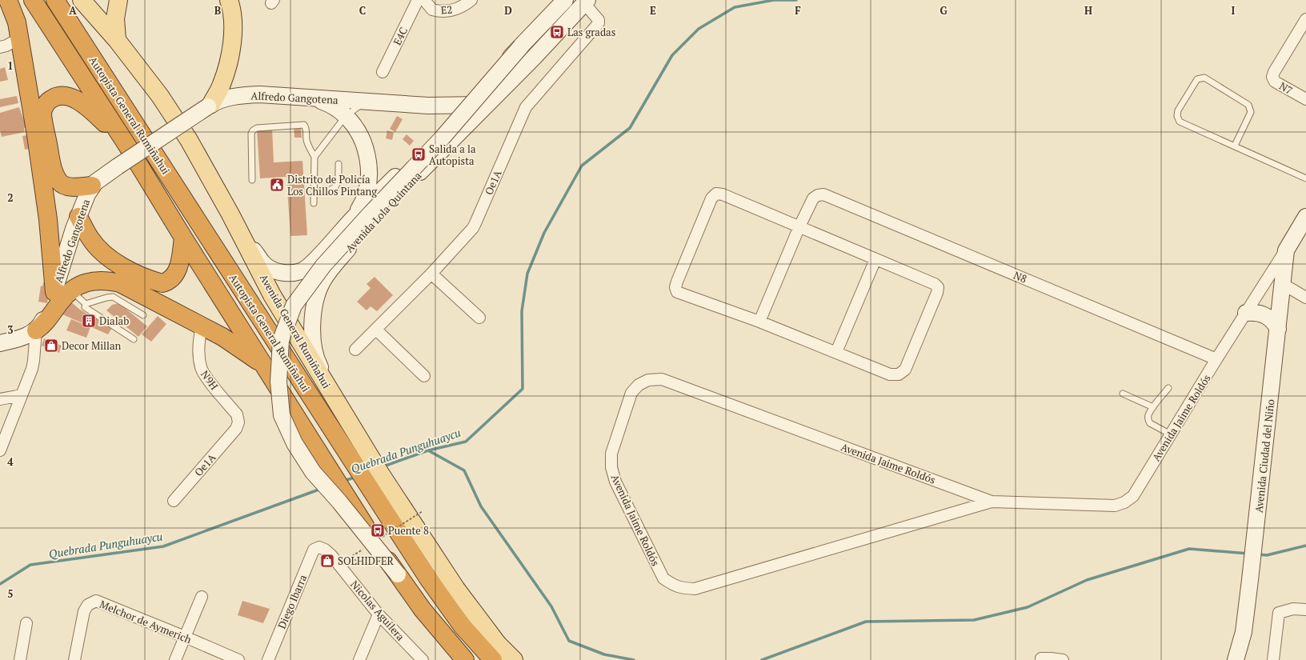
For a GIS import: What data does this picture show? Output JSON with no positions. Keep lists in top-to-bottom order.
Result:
{
  "streets": {
    "highway": ["Autopista General Rumiñahui"],
    "main road": [
      "Alfredo Gangotena",
      "Avenida Lola Quintana",
      "Avenida General Rumiñahui",
      "Avenida Jaime Roldós",
      "Avenida Ciudad del Niño"
    ],
    "street": [
      "E2",
      "E4C",
      "N7",
      "Oe1A",
      "N8",
      "N9H",
      "Diego Ibarra",
      "Nicolas Aguilera",
      "Melchor de Aymerich"
    ]
  },
  "crossings": [
    ["Alfredo Gangotena", "Avenida Lola Quintana"],
    ["Autopista General Rumiñahui", "Avenida Lola Quintana"],
    ["Autopista General Rumiñahui", "Avenida General Rumiñahui"],
    ["Oe1A", "Avenida Lola Quintana"],
    ["Oe1A", "N9H"],
    ["Avenida Lola Quintana", "Avenida General Rumiñahui"],
    ["N8", "Avenida Jaime Roldós"],
    ["Avenida Jaime Roldós", "Avenida Ciudad del Niño"],
    ["Diego Ibarra", "Nicolas Aguilera"]
  ],
  "water": ["Quebrada Punguhuaycu"],
  "places": {
    "bus stop": ["Las gradas", "Salida a la Autopista", "Puente 8"],
    "public building": ["Distrito de Policía Los Chillos Pintang"],
    "building": ["Dialab"],
    "shop": ["Decor Millan", "SOLHIDFER"]
  },
  "grid": {
    "columns": [
      "A",
      "B",
      "C",
      "D",
      "E",
      "F",
      "G",
      "H",
      "I"
    ],
    "rows": [
      "1",
      "2",
      "3",
      "4",
      "5"
    ]
  }
}
